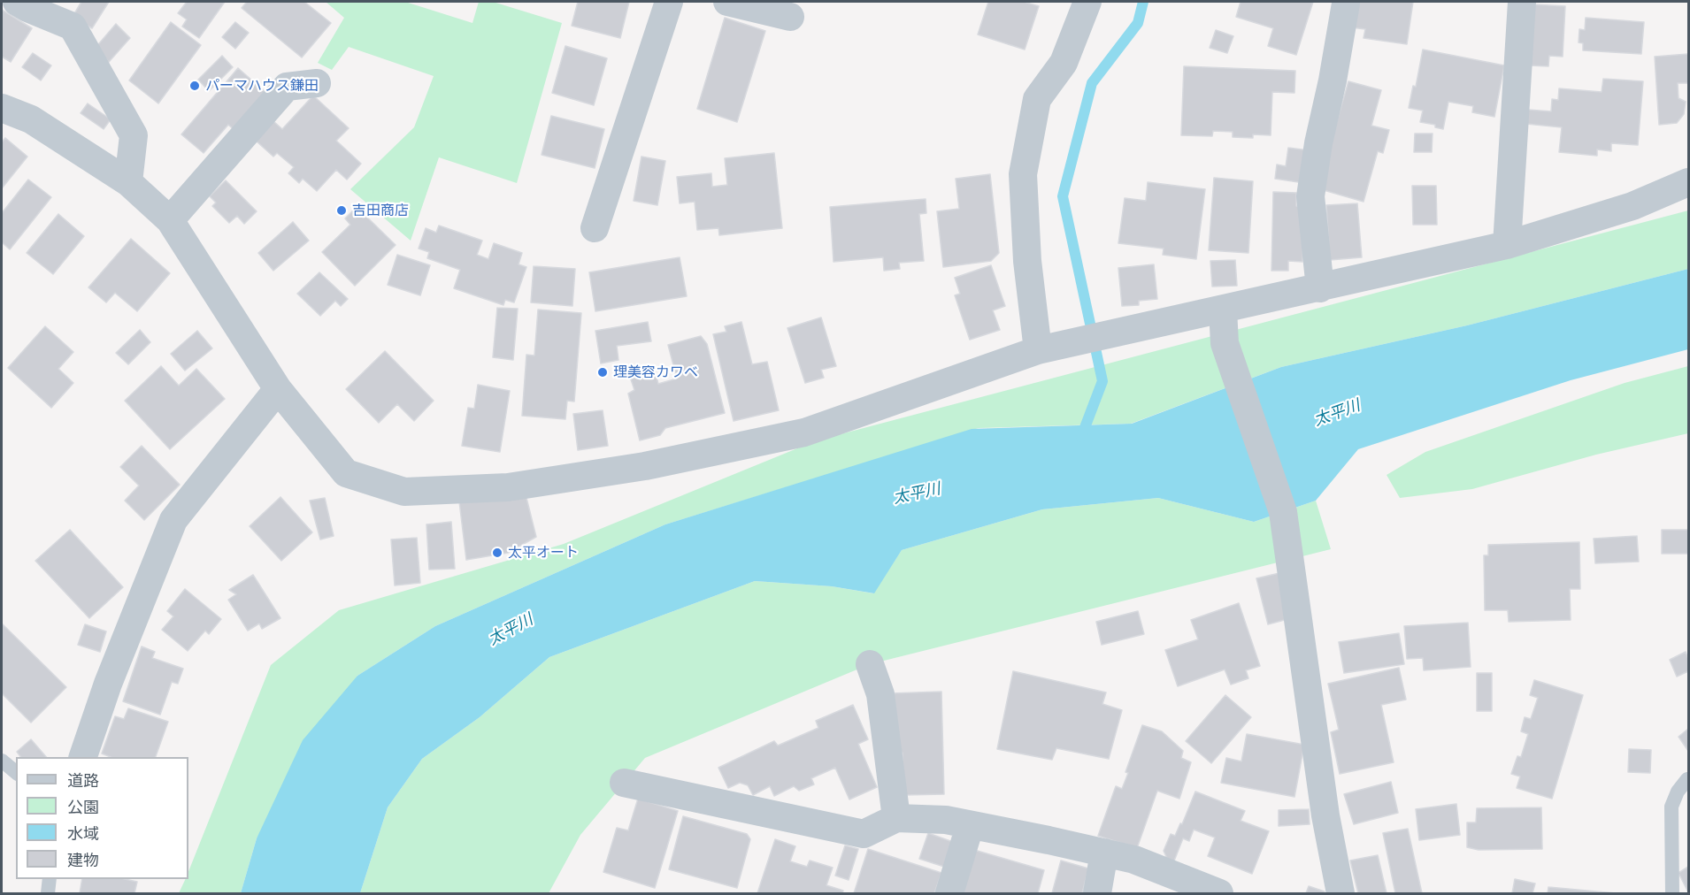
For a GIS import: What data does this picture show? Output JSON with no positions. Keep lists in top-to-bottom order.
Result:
{
  "water": ["太平川"],
  "places": [
    "パーマハウス鎌田",
    "吉田商店",
    "理美容カワベ",
    "太平オート"
  ],
  "legend": [
    "道路",
    "公園",
    "水域",
    "建物"
  ]
}
